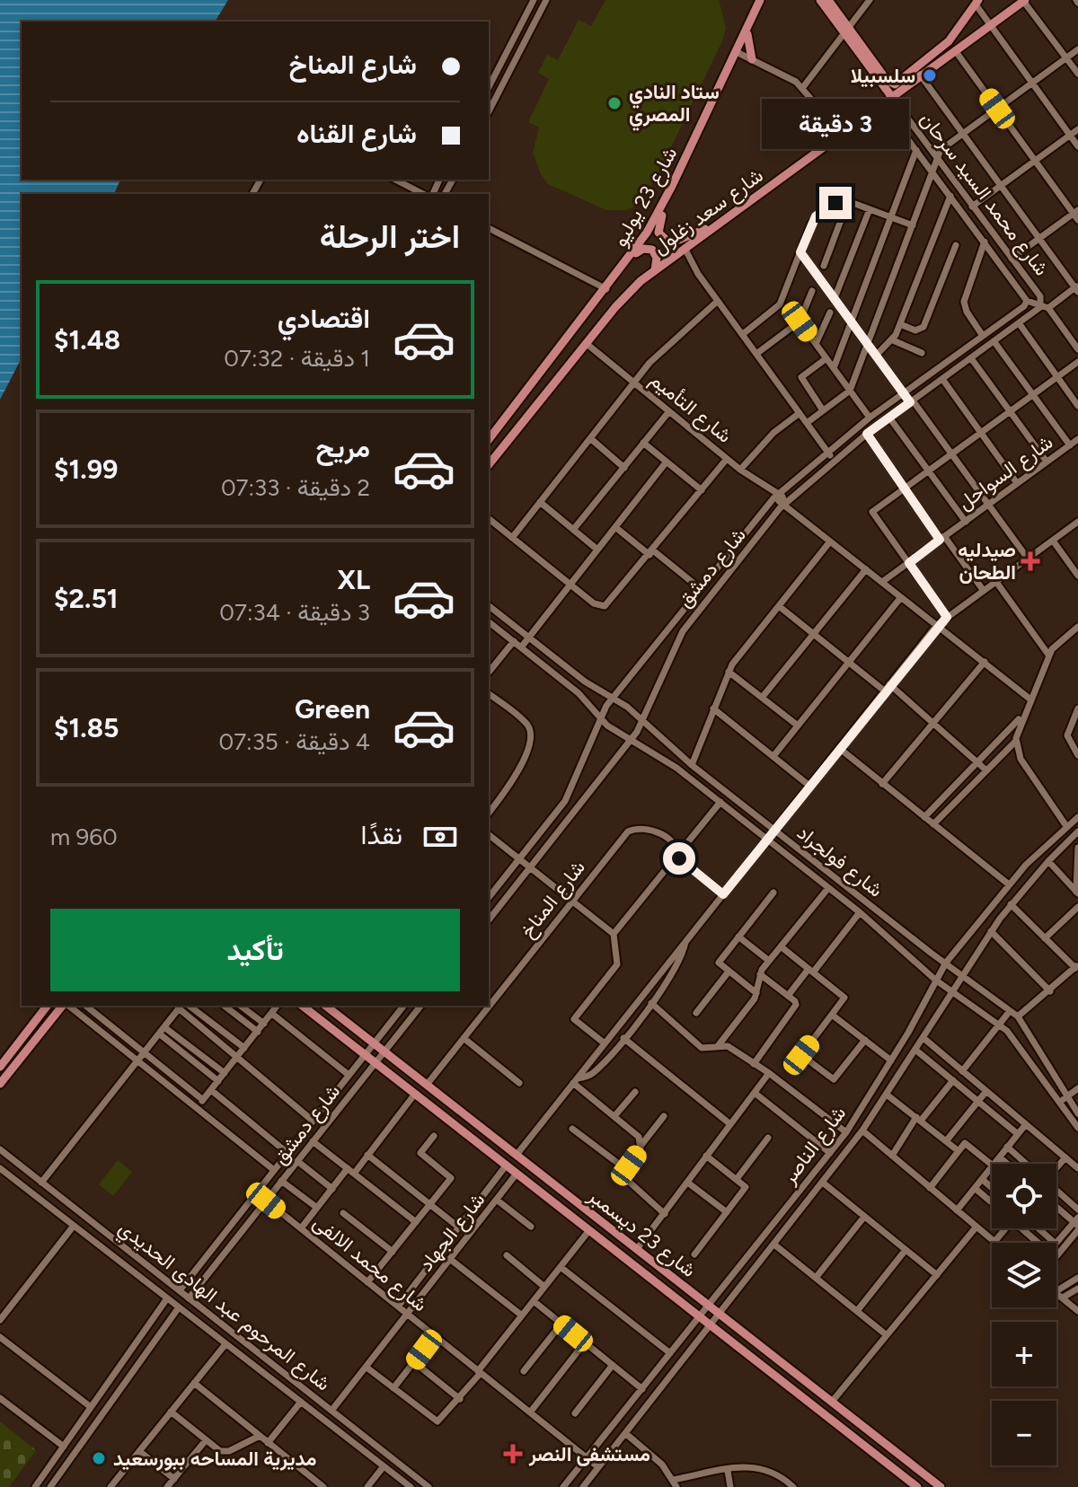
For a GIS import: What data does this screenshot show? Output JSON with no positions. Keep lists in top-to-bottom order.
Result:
{
  "streets": {
    "main road": [
      "شارع محمد السيد سرحان",
      "شارع 23 يوليو",
      "شارع سعد زغلول",
      "شارع 23 ديسمبر"
    ],
    "street": [
      "شارع التأميم",
      "شارع السواحل",
      "شارع دمشق",
      "شارع فولجراد",
      "شارع المناخ",
      "شارع الناصر",
      "شارع الجهاد",
      "شارع محمد الالفى",
      "شارع المرحوم عبد الهادى الحديدي"
    ]
  },
  "crossings": [
    ["شارع محمد السيد سرحان", "شارع سعد زغلول"],
    ["شارع محمد السيد سرحان", "شارع دمشق"],
    ["شارع سعد زغلول", "شارع التأميم"],
    ["شارع التأميم", "شارع السواحل"],
    ["شارع التأميم", "شارع دمشق"],
    ["شارع دمشق", "شارع فولجراد"],
    ["شارع دمشق", "شارع 23 ديسمبر"],
    ["شارع دمشق", "شارع محمد الالفى"],
    ["شارع دمشق", "شارع المرحوم عبد الهادى الحديدي"],
    ["شارع فولجراد", "شارع الناصر"],
    ["شارع المناخ", "شارع 23 ديسمبر"],
    ["شارع الناصر", "شارع 23 ديسمبر"],
    ["شارع الناصر", "شارع محمد الالفى"],
    ["شارع الجهاد", "شارع 23 ديسمبر"],
    ["شارع الجهاد", "شارع محمد الالفى"],
    ["شارع الجهاد", "شارع المرحوم عبد الهادى الحديدي"]
  ],
  "places": {
    "other": ["سلسبيلا", "ستاد النادي المصري", "مديرية المساحه ببورسعيد"],
    "health": ["صيدليه الطحان", "مستشفى النصر"]
  },
  "page": {
    "banner": ["شارع المناخ", "شارع القناه"],
    "bubble": "3 دقيقة",
    "heading": "اختر الرحلة",
    "list": [
      {
        "name": "اقتصادي",
        "note": "1 دقيقة · 07:32",
        "value": "$1.48"
      },
      {
        "name": "مريح",
        "note": "2 دقيقة · 07:33",
        "value": "$1.99"
      },
      {
        "name": "XL",
        "note": "3 دقيقة · 07:34",
        "value": "$2.51"
      },
      {
        "name": "Green",
        "note": "4 دقيقة · 07:35",
        "value": "$1.85"
      }
    ],
    "pay": ["نقدًا", "960 m"],
    "buttons": "تأكيد",
    "map_buttons": ["+", "−"]
  }
}
